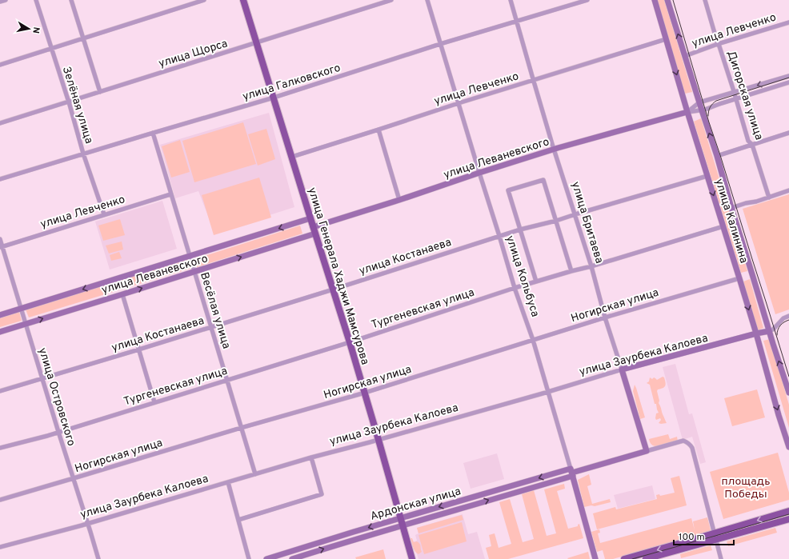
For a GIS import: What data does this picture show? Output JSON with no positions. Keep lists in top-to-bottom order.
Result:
{
  "streets": {
    "main road": ["улица Генерала Хаджи Мамсурова"],
    "street": [
      "улица Левченко",
      "улица Щорса",
      "улица Галковского",
      "Дигорская улица",
      "Зелёная улица",
      "улица Леваневского",
      "улица Калинина",
      "улица Бритаева",
      "улица Костанаева",
      "улица Кольбуса",
      "Ногирская улица",
      "Тургеневская улица",
      "Весёлая улица",
      "улица Заурбека Калоева",
      "улица Островского",
      "Ардонская улица"
    ]
  },
  "crossings": [
    ["улица Левченко", "Дигорская улица"],
    ["улица Левченко", "Зелёная улица"],
    ["улица Левченко", "улица Калинина"],
    ["улица Левченко", "улица Бритаева"],
    ["улица Левченко", "улица Генерала Хаджи Мамсурова"],
    ["улица Левченко", "улица Кольбуса"],
    ["улица Левченко", "Весёлая улица"],
    ["улица Левченко", "улица Островского"],
    ["улица Щорса", "Зелёная улица"],
    ["улица Щорса", "улица Генерала Хаджи Мамсурова"],
    ["улица Галковского", "Зелёная улица"],
    ["улица Галковского", "улица Бритаева"],
    ["улица Галковского", "улица Генерала Хаджи Мамсурова"],
    ["улица Галковского", "улица Кольбуса"],
    ["улица Галковского", "Весёлая улица"],
    ["Дигорская улица", "улица Леваневского"],
    ["улица Леваневского", "улица Калинина"],
    ["улица Леваневского", "улица Бритаева"],
    ["улица Леваневского", "улица Генерала Хаджи Мамсурова"],
    ["улица Леваневского", "улица Кольбуса"],
    ["улица Леваневского", "Весёлая улица"],
    ["улица Леваневского", "улица Островского"],
    ["улица Калинина", "улица Костанаева"],
    ["улица Калинина", "Ногирская улица"],
    ["улица Калинина", "Тургеневская улица"],
    ["улица Калинина", "улица Заурбека Калоева"],
    ["улица Бритаева", "улица Костанаева"],
    ["улица Бритаева", "Ногирская улица"],
    ["улица Бритаева", "Тургеневская улица"],
    ["улица Бритаева", "улица Заурбека Калоева"],
    ["улица Бритаева", "Ардонская улица"],
    ["улица Костанаева", "улица Генерала Хаджи Мамсурова"],
    ["улица Костанаева", "улица Кольбуса"],
    ["улица Костанаева", "Весёлая улица"],
    ["улица Костанаева", "улица Островского"],
    ["улица Генерала Хаджи Мамсурова", "Ногирская улица"],
    ["улица Генерала Хаджи Мамсурова", "Тургеневская улица"],
    ["улица Генерала Хаджи Мамсурова", "улица Заурбека Калоева"],
    ["улица Генерала Хаджи Мамсурова", "Ардонская улица"],
    ["улица Кольбуса", "Ногирская улица"],
    ["улица Кольбуса", "Тургеневская улица"],
    ["улица Кольбуса", "улица Заурбека Калоева"],
    ["улица Кольбуса", "Ардонская улица"],
    ["Ногирская улица", "Весёлая улица"],
    ["Ногирская улица", "улица Островского"],
    ["Тургеневская улица", "Весёлая улица"],
    ["Тургеневская улица", "улица Островского"],
    ["Весёлая улица", "улица Заурбека Калоева"],
    ["улица Заурбека Калоева", "улица Островского"]
  ],
  "parks": ["площадь Победы"],
  "scale_bar": "100 m",
  "north": "right"
}
